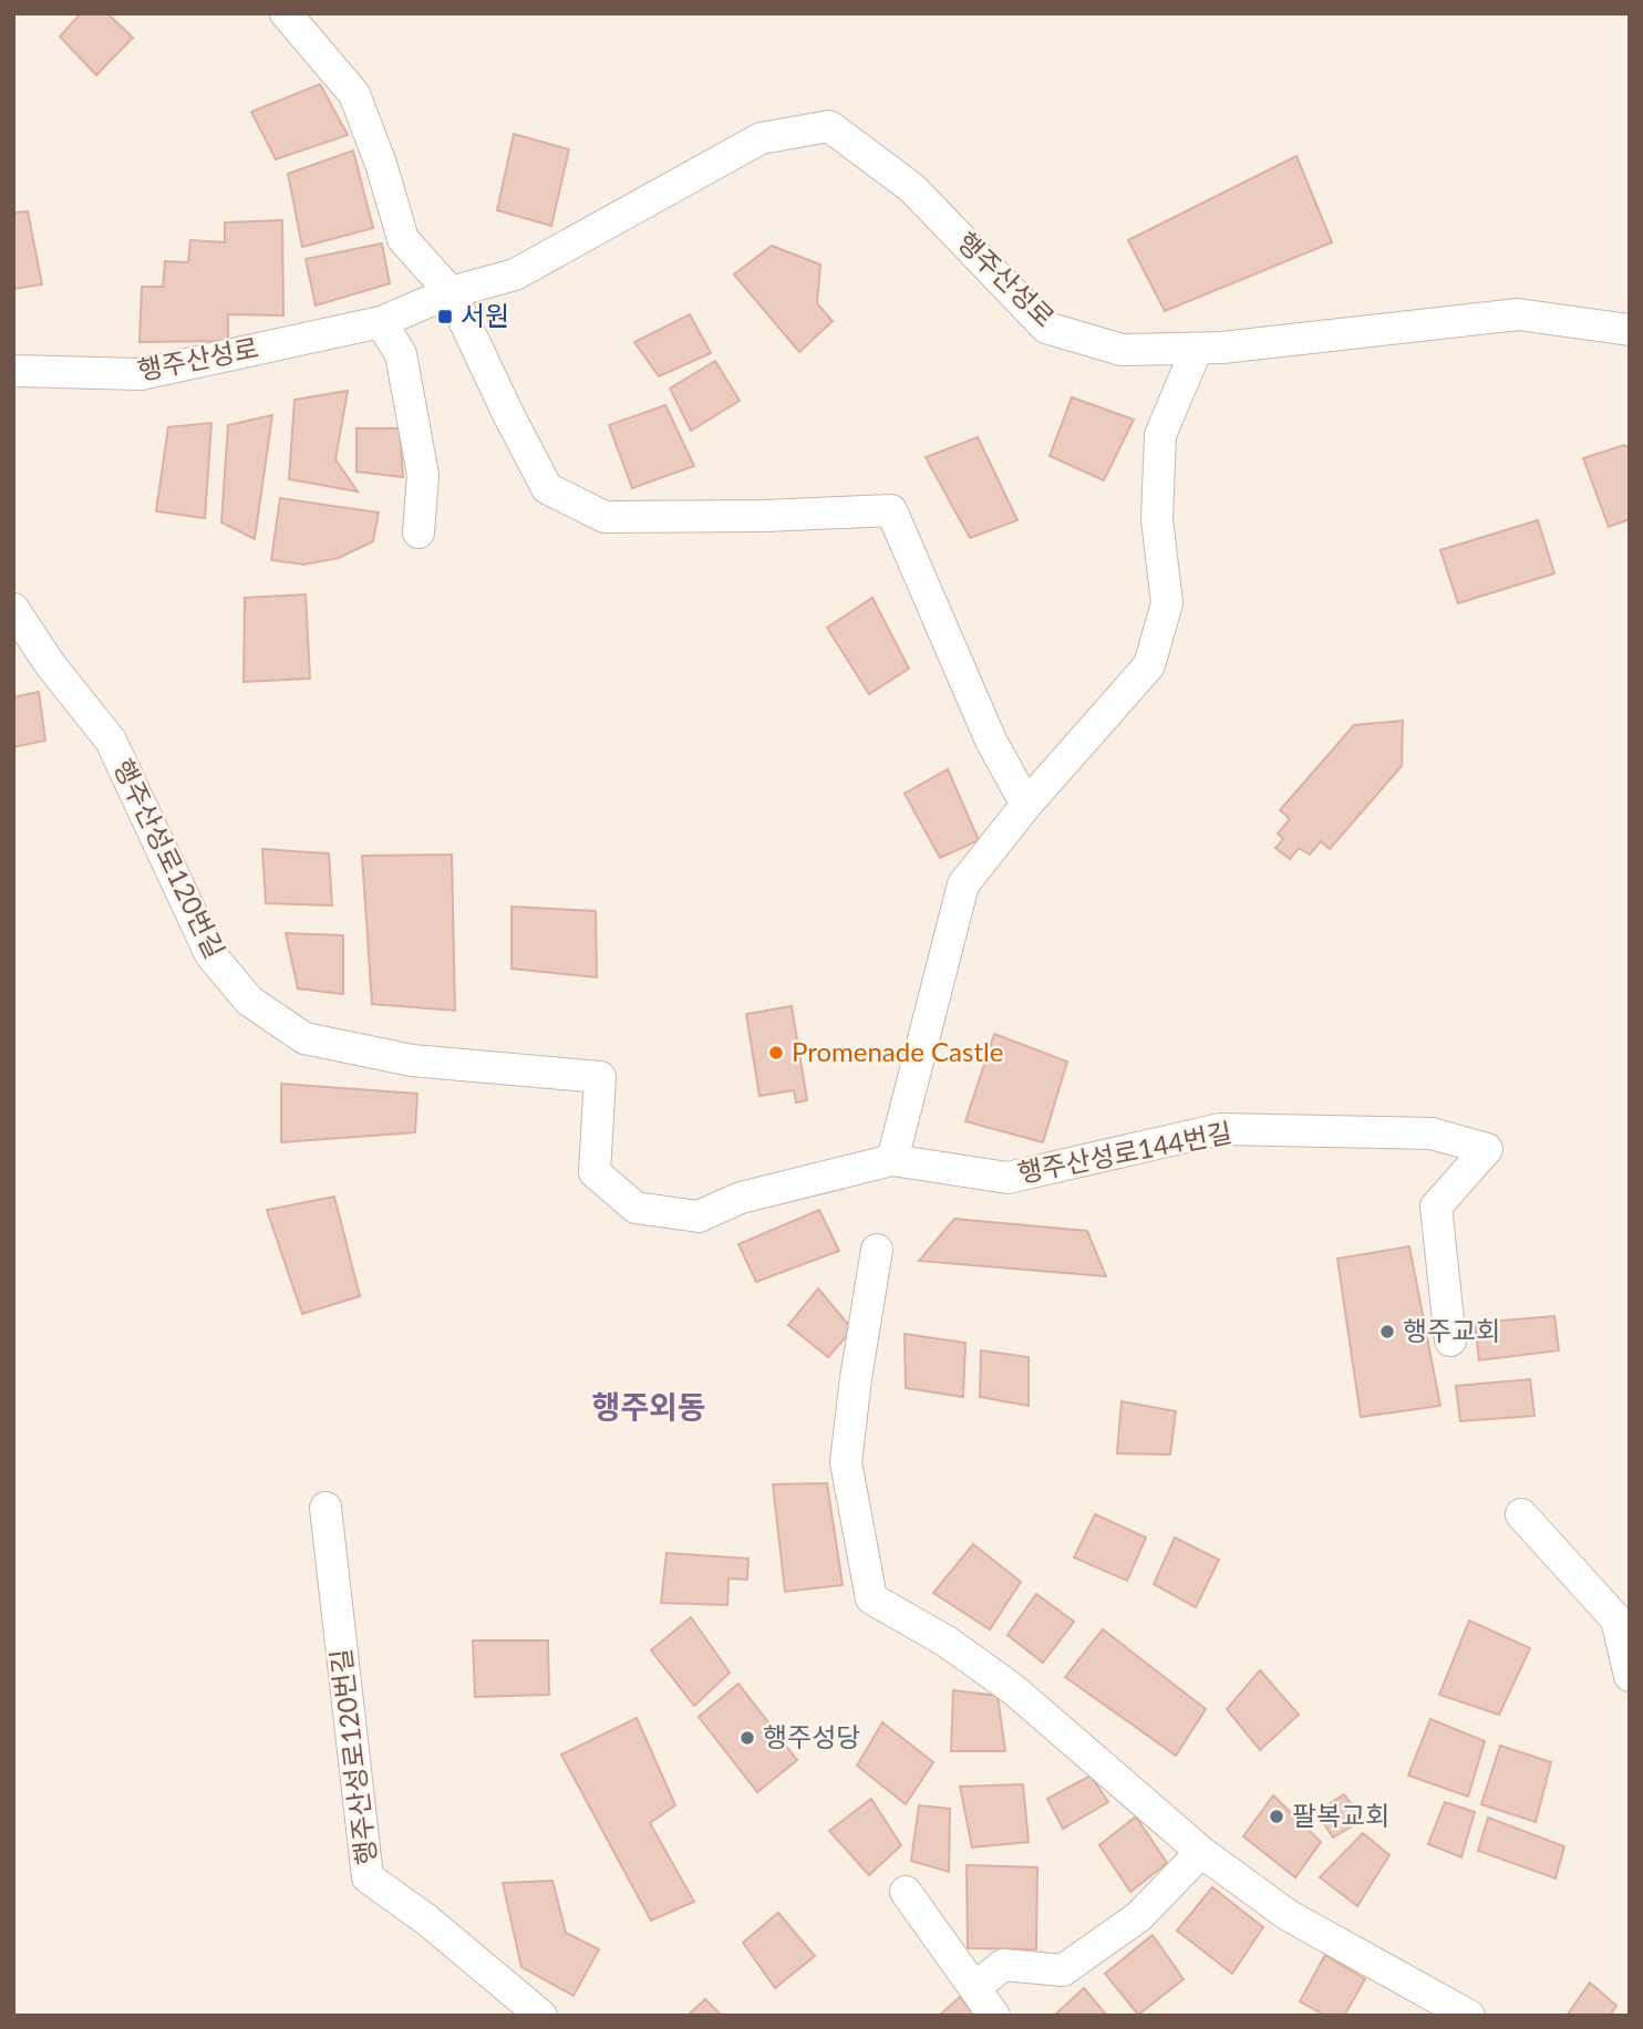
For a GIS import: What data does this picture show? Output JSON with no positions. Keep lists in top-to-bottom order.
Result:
{
  "streets": {
    "street": ["행주산성로", "행주산성로120번길", "행주산성로144번길"]
  },
  "crossings": [
    ["행주산성로120번길", "행주산성로144번길"]
  ],
  "districts": ["행주외동"],
  "places": {
    "transit": ["서원"],
    "other": [
      "Promenade Castle",
      "행주교회",
      "행주성당",
      "팔복교회"
    ]
  }
}
